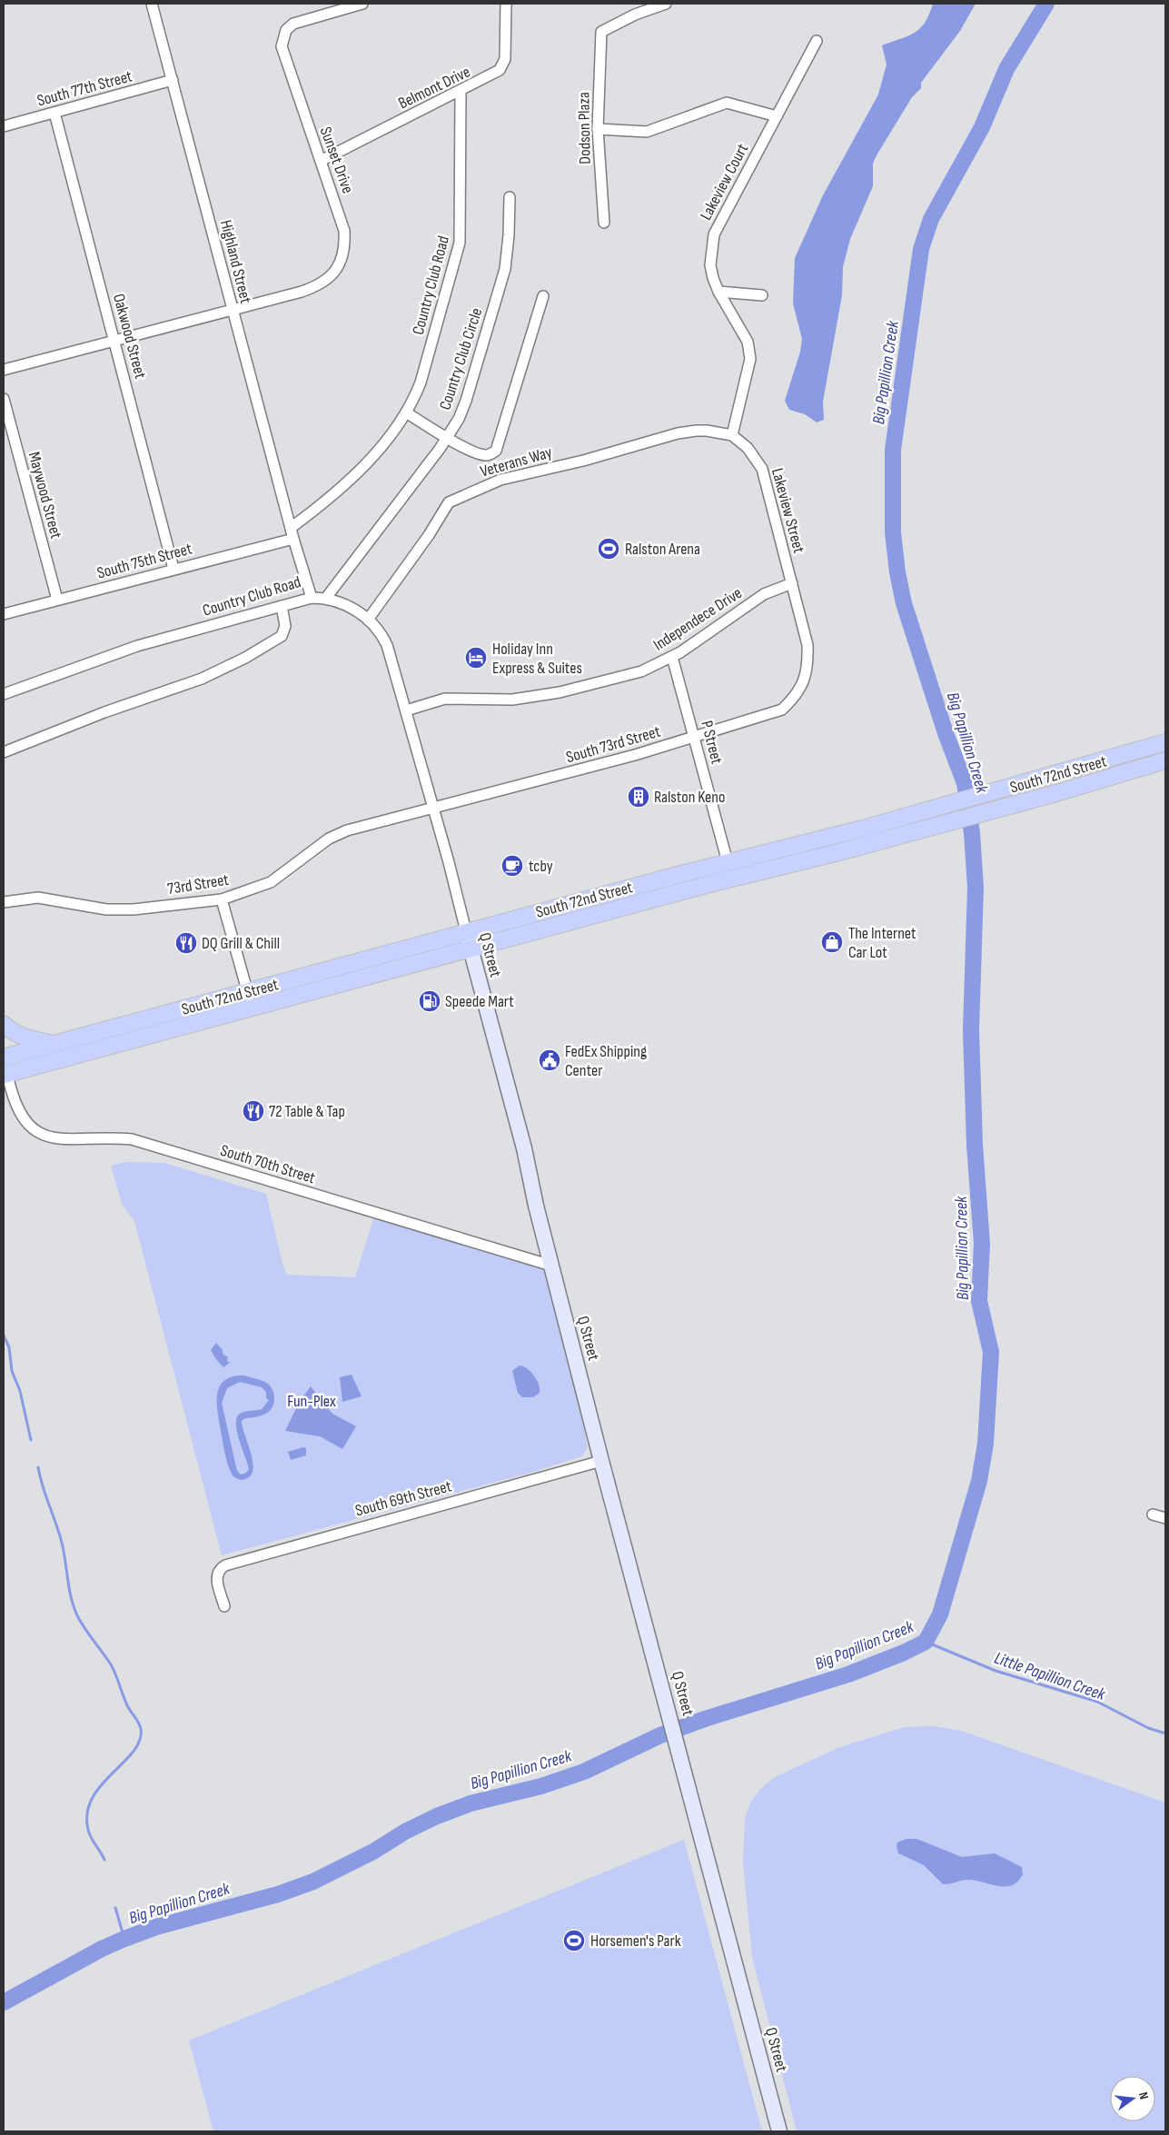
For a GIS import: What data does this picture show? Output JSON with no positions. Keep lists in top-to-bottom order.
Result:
{
  "streets": {
    "main road": ["South 72nd Street", "Q Street"],
    "street": [
      "Belmont Drive",
      "South 77th Street",
      "Dodson Plaza",
      "Sunset Drive",
      "Lakeview Court",
      "Highland Street",
      "Country Club Road",
      "Oakwood Street",
      "Country Club Circle",
      "Veterans Way",
      "Maywood Street",
      "Lakeview Street",
      "South 75th Street",
      "Independece Drive",
      "P Street",
      "South 73rd Street",
      "73rd Street",
      "South 70th Street",
      "South 69th Street"
    ]
  },
  "crossings": [
    ["Belmont Drive", "Sunset Drive"],
    ["Belmont Drive", "Country Club Road"],
    ["South 77th Street", "Highland Street"],
    ["South 77th Street", "Oakwood Street"],
    ["Sunset Drive", "Highland Street"],
    ["Sunset Drive", "Oakwood Street"],
    ["Lakeview Court", "Veterans Way"],
    ["Lakeview Court", "Lakeview Street"],
    ["Highland Street", "Country Club Road"],
    ["Country Club Road", "South 75th Street"],
    ["Country Club Road", "Q Street"],
    ["Oakwood Street", "South 75th Street"],
    ["Country Club Circle", "Q Street"],
    ["Veterans Way", "Lakeview Street"],
    ["Veterans Way", "Q Street"],
    ["Maywood Street", "South 75th Street"],
    ["Lakeview Street", "Independece Drive"],
    ["Lakeview Street", "South 73rd Street"],
    ["Independece Drive", "P Street"],
    ["Independece Drive", "Q Street"],
    ["P Street", "South 73rd Street"],
    ["P Street", "South 72nd Street"],
    ["South 73rd Street", "73rd Street"],
    ["South 73rd Street", "Q Street"],
    ["South 72nd Street", "Q Street"],
    ["South 72nd Street", "South 70th Street"],
    ["73rd Street", "Q Street"],
    ["Q Street", "South 70th Street"],
    ["Q Street", "South 69th Street"]
  ],
  "water": ["Big Papillion Creek", "Little Papillion Creek"],
  "parks": ["Fun-Plex"],
  "places": {
    "sports": ["Ralston Arena", "Horsemen's Park"],
    "hotel": ["Holiday Inn Express & Suites"],
    "building": ["Ralston Keno"],
    "cafe": ["tcby"],
    "shop": ["The Internet Car Lot"],
    "restaurant": ["DQ Grill & Chill", "72 Table & Tap"],
    "fuel station": ["Speede Mart"],
    "public building": ["FedEx Shipping Center"]
  },
  "north": "right"
}
